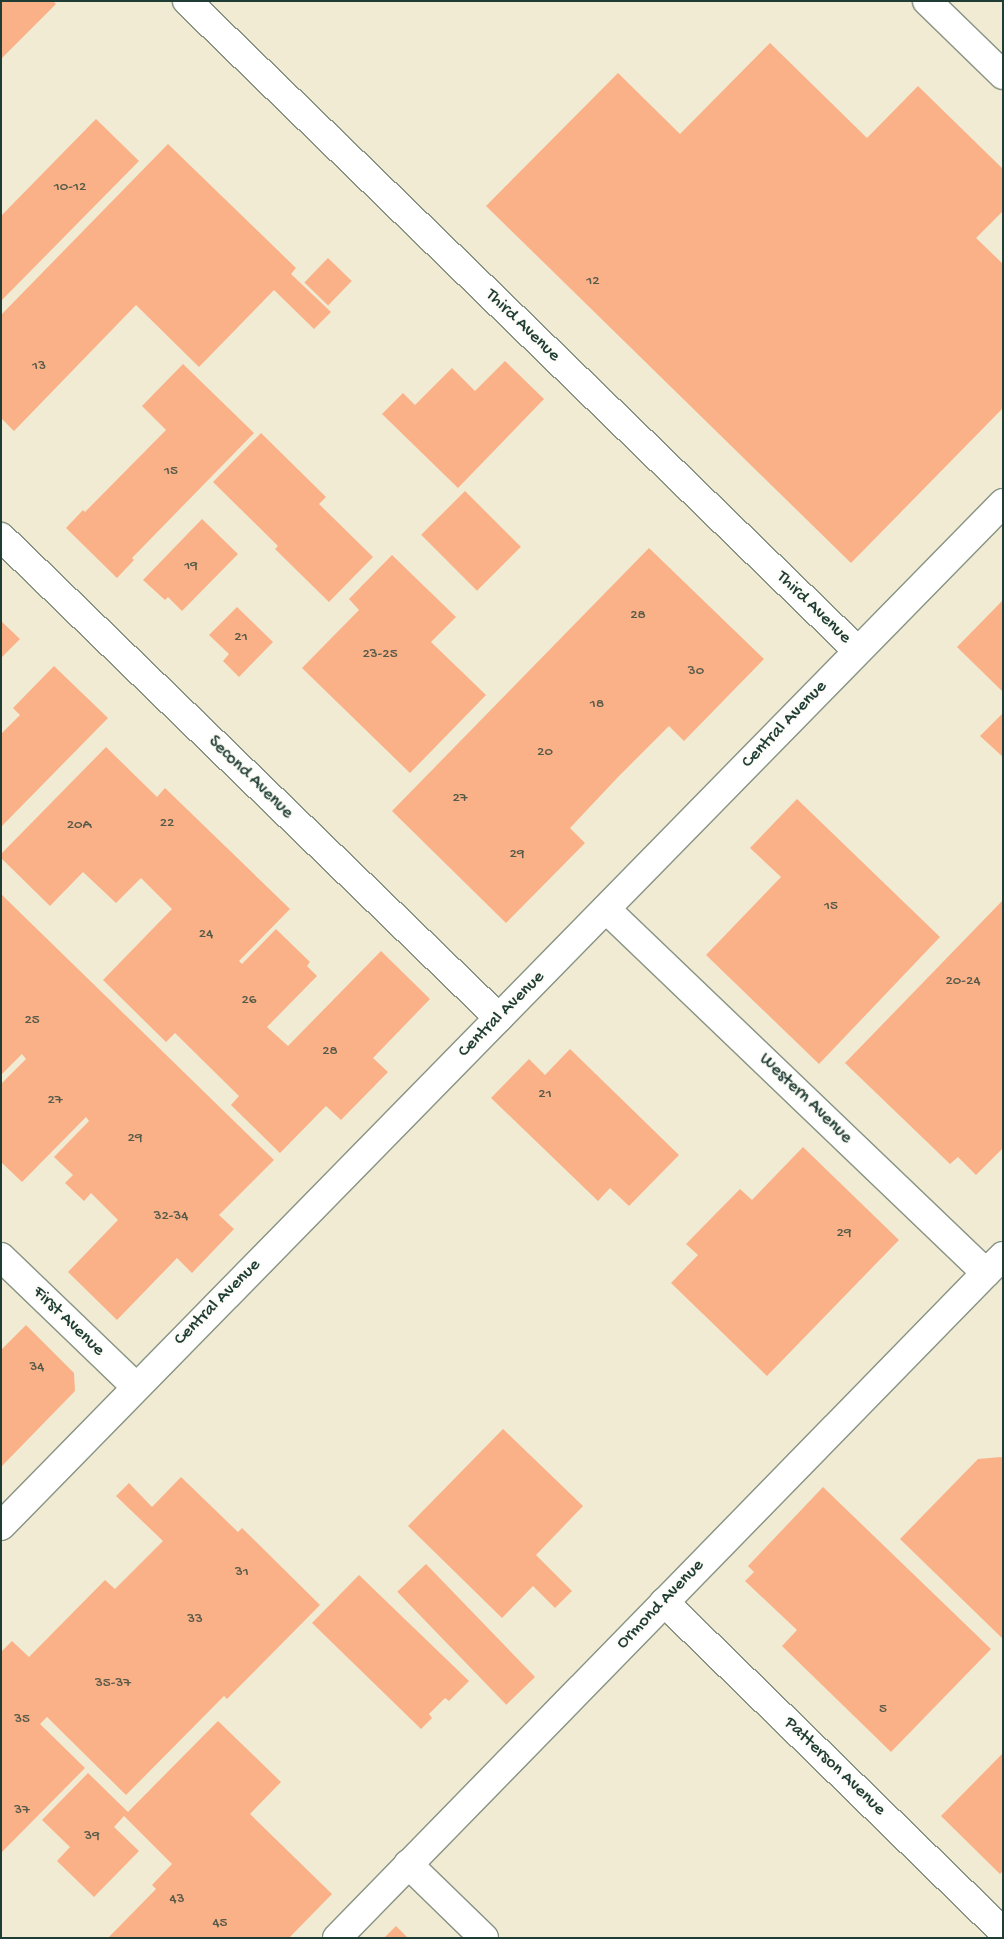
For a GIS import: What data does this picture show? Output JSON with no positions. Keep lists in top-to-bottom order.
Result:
{
  "streets": {
    "street": [
      "Third Avenue",
      "Central Avenue",
      "Second Avenue",
      "Western Avenue",
      "First Avenue",
      "Ormond Avenue",
      "Patterson Avenue"
    ]
  },
  "crossings": [
    ["Third Avenue", "Central Avenue"],
    ["Central Avenue", "Second Avenue"],
    ["Central Avenue", "Western Avenue"],
    ["Central Avenue", "First Avenue"],
    ["Western Avenue", "Ormond Avenue"],
    ["Ormond Avenue", "Patterson Avenue"]
  ],
  "house_numbers": [
    "10-12",
    "12",
    "13",
    "15",
    "19",
    "28",
    "21",
    "23-25",
    "30",
    "18",
    "20",
    "27",
    "22",
    "20A",
    "29",
    "15",
    "24",
    "20-24",
    "26",
    "25",
    "28",
    "21",
    "27",
    "29",
    "32-34",
    "29",
    "34",
    "31",
    "33",
    "35-37",
    "5",
    "35",
    "37",
    "39",
    "43",
    "45"
  ]
}
